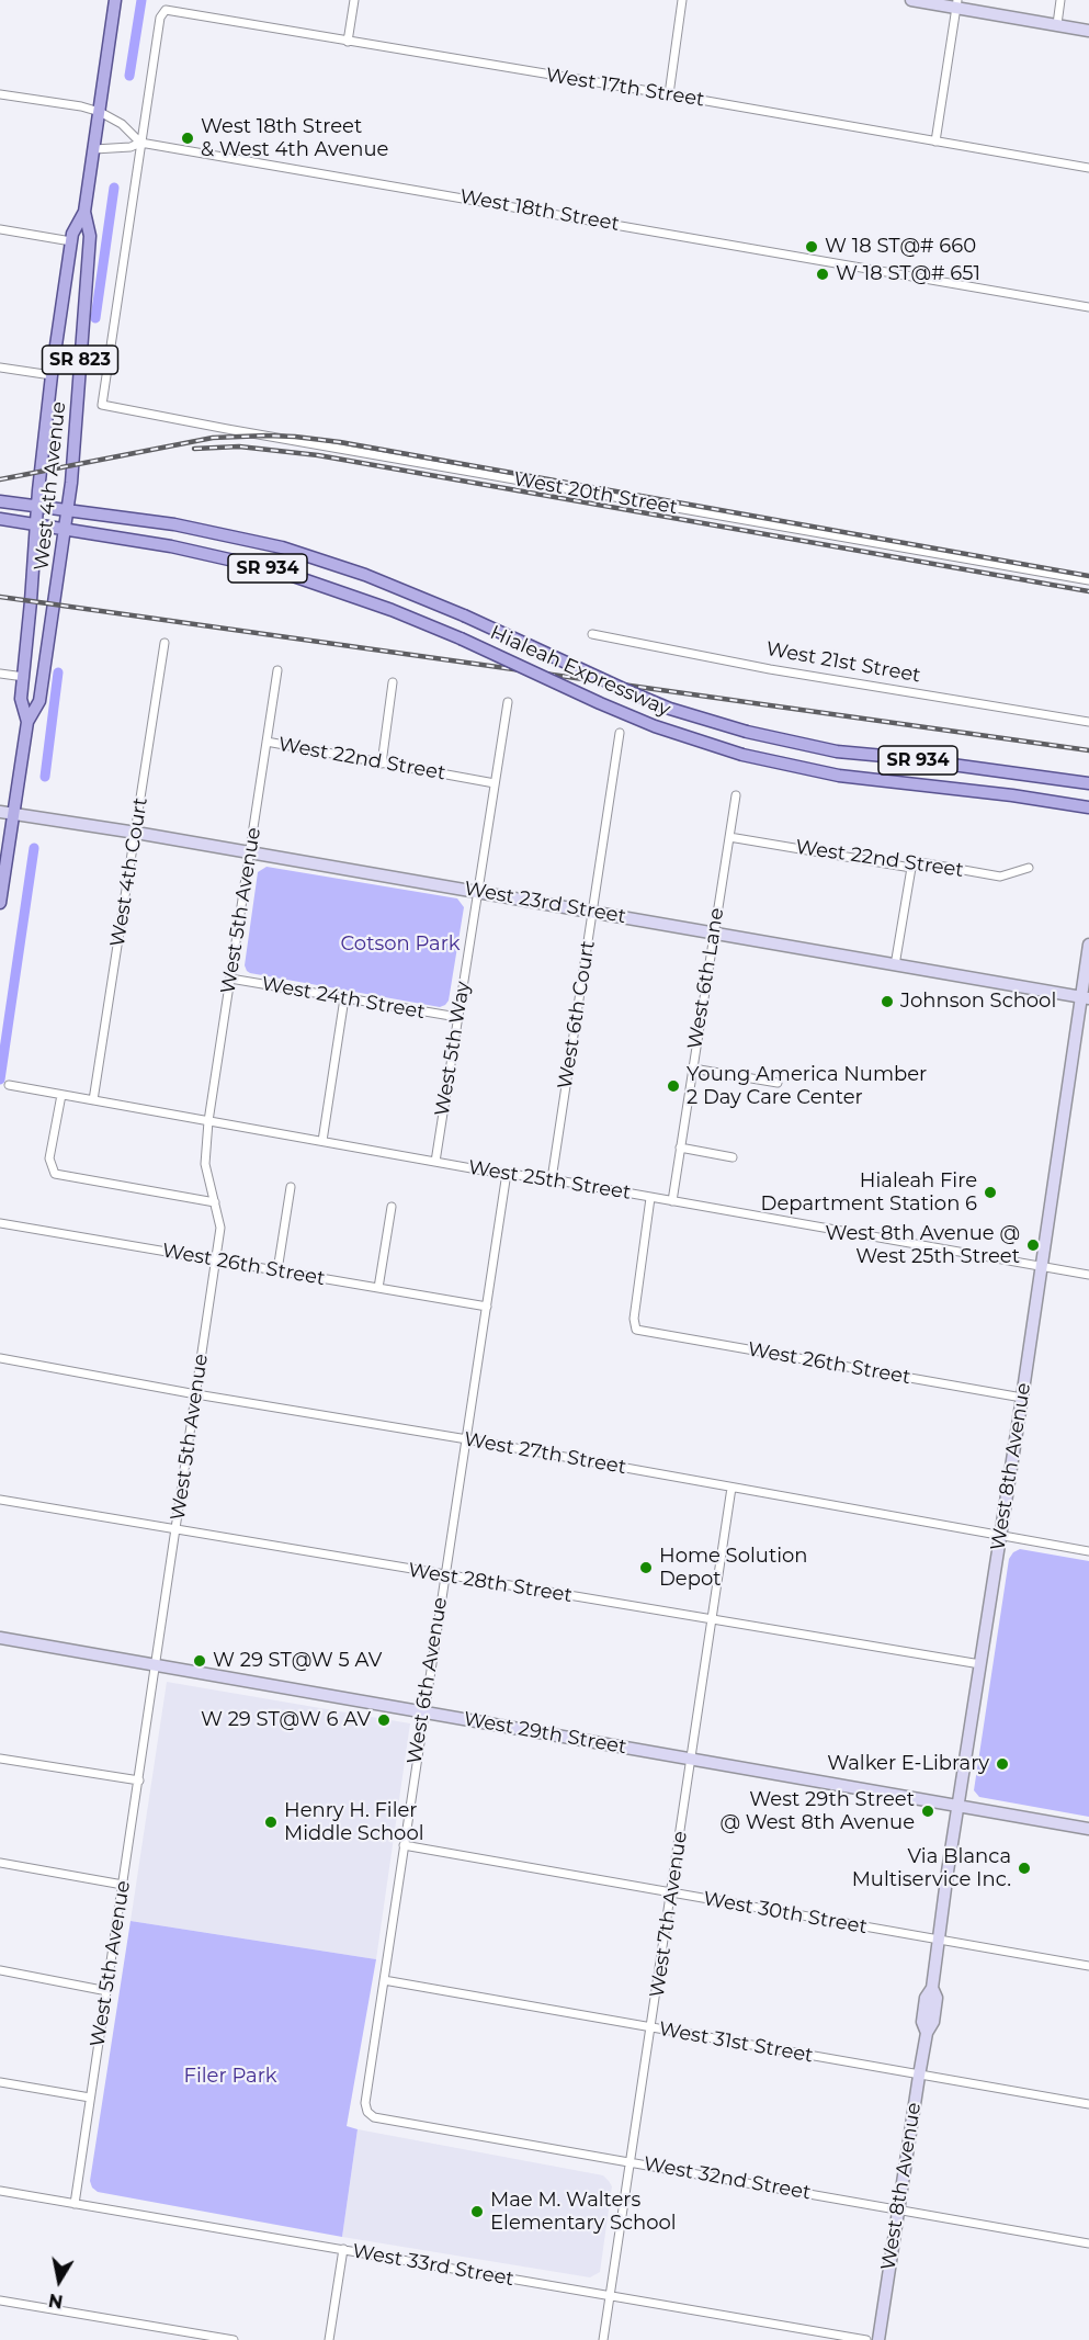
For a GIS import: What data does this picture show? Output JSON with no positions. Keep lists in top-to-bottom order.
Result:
{
  "streets": {
    "main road": [
      "SR 823",
      "West 4th Avenue",
      "SR 934",
      "Hialeah Expressway"
    ],
    "street": [
      "West 17th Street",
      "West 18th Street",
      "West 20th Street",
      "West 21st Street",
      "West 22nd Street",
      "West 4th Court",
      "West 23rd Street",
      "West 5th Avenue",
      "West 6th Lane",
      "West 24th Street",
      "West 6th Court",
      "West 5th Way",
      "West 25th Street",
      "West 26th Street",
      "West 27th Street",
      "West 8th Avenue",
      "West 28th Street",
      "West 6th Avenue",
      "West 29th Street",
      "West 30th Street",
      "West 7th Avenue",
      "West 31st Street",
      "West 32nd Street",
      "West 33rd Street"
    ]
  },
  "crossings": [
    ["West 17th Street", "West 18th Street"],
    ["West 17th Street", "West 20th Street"],
    ["West 18th Street", "West 20th Street"],
    ["West 4th Avenue", "SR 934"],
    ["West 4th Avenue", "Hialeah Expressway"],
    ["West 4th Avenue", "West 23rd Street"],
    ["SR 934", "Hialeah Expressway"],
    ["West 22nd Street", "West 5th Avenue"],
    ["West 22nd Street", "West 6th Lane"],
    ["West 22nd Street", "West 5th Way"],
    ["West 4th Court", "West 23rd Street"],
    ["West 4th Court", "West 25th Street"],
    ["West 23rd Street", "West 5th Avenue"],
    ["West 23rd Street", "West 6th Lane"],
    ["West 23rd Street", "West 6th Court"],
    ["West 23rd Street", "West 5th Way"],
    ["West 23rd Street", "West 8th Avenue"],
    ["West 5th Avenue", "West 24th Street"],
    ["West 5th Avenue", "West 25th Street"],
    ["West 5th Avenue", "West 26th Street"],
    ["West 5th Avenue", "West 27th Street"],
    ["West 5th Avenue", "West 28th Street"],
    ["West 5th Avenue", "West 29th Street"],
    ["West 5th Avenue", "West 33rd Street"],
    ["West 6th Lane", "West 25th Street"],
    ["West 24th Street", "West 5th Way"],
    ["West 6th Court", "West 25th Street"],
    ["West 5th Way", "West 25th Street"],
    ["West 25th Street", "West 26th Street"],
    ["West 25th Street", "West 8th Avenue"],
    ["West 25th Street", "West 6th Avenue"],
    ["West 26th Street", "West 8th Avenue"],
    ["West 26th Street", "West 6th Avenue"],
    ["West 27th Street", "West 8th Avenue"],
    ["West 27th Street", "West 6th Avenue"],
    ["West 27th Street", "West 7th Avenue"],
    ["West 8th Avenue", "West 28th Street"],
    ["West 8th Avenue", "West 29th Street"],
    ["West 8th Avenue", "West 30th Street"],
    ["West 8th Avenue", "West 31st Street"],
    ["West 8th Avenue", "West 32nd Street"],
    ["West 28th Street", "West 6th Avenue"],
    ["West 28th Street", "West 7th Avenue"],
    ["West 6th Avenue", "West 29th Street"],
    ["West 6th Avenue", "West 30th Street"],
    ["West 6th Avenue", "West 31st Street"],
    ["West 6th Avenue", "West 32nd Street"],
    ["West 29th Street", "West 7th Avenue"],
    ["West 30th Street", "West 7th Avenue"],
    ["West 7th Avenue", "West 31st Street"],
    ["West 7th Avenue", "West 32nd Street"],
    ["West 7th Avenue", "West 33rd Street"]
  ],
  "parks": ["Cotson Park", "Filer Park"],
  "places": [
    "West 18th Street & West 4th Avenue",
    "W 18 ST@# 660",
    "W 18 ST@# 651",
    "Johnson School",
    "Young America Number 2 Day Care Center",
    "Hialeah Fire Department Station 6",
    "West 8th Avenue @ West 25th Street",
    "Home Solution Depot",
    "W 29 ST@W 5 AV",
    "W 29 ST@W 6 AV",
    "Walker E-Library",
    "West 29th Street @ West 8th Avenue",
    "Henry H. Filer Middle School",
    "Via Blanca Multiservice Inc.",
    "Mae M. Walters Elementary School"
  ],
  "north": "bottom"
}
